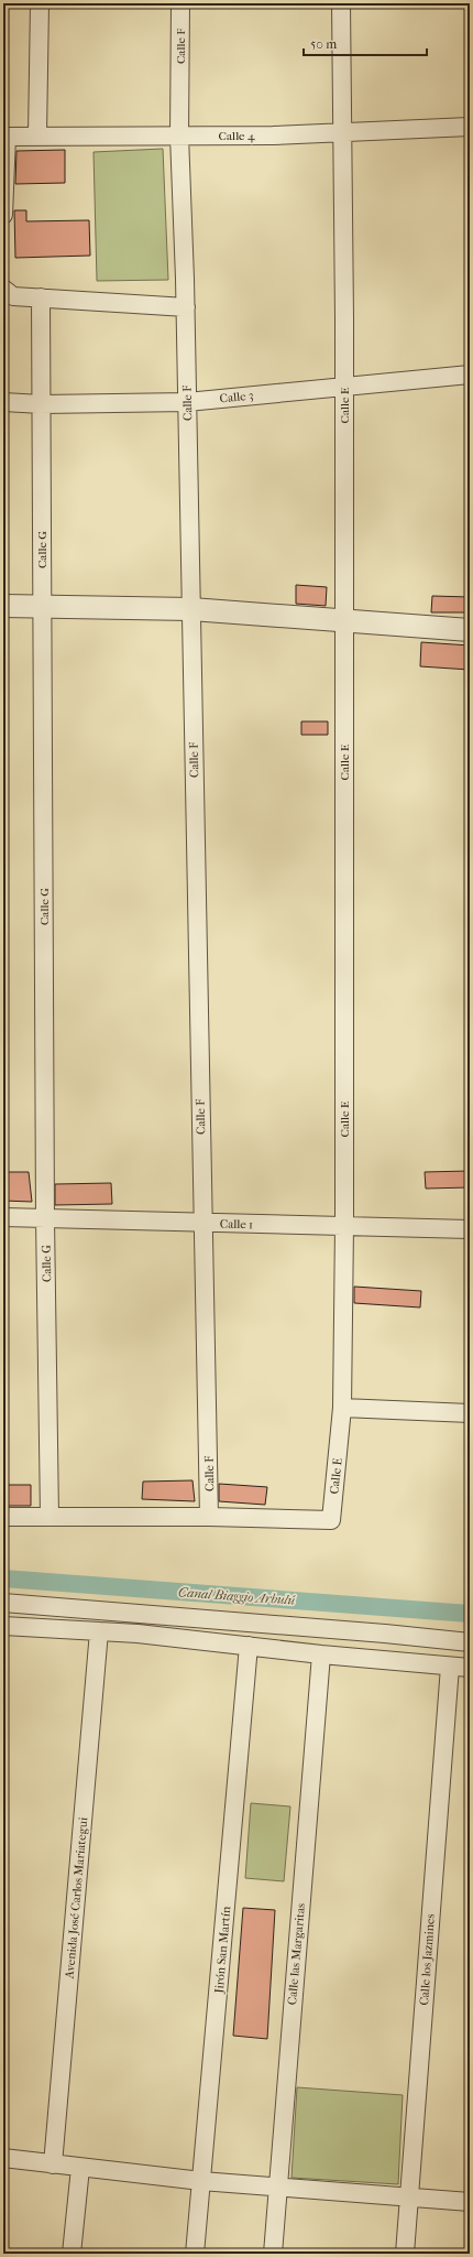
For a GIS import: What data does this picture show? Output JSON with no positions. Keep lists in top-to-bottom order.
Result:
{
  "streets": {
    "street": [
      "Calle F",
      "Calle 4",
      "Calle 3",
      "Calle E",
      "Calle G",
      "Calle 1",
      "Avenida José Carlos Mariategui",
      "Jirón San Martín",
      "Calle las Margaritas",
      "Calle los Jazmines"
    ]
  },
  "crossings": [
    ["Calle F", "Calle 4"],
    ["Calle F", "Calle 3"],
    ["Calle F", "Calle E"],
    ["Calle F", "Calle 1"],
    ["Calle 4", "Calle E"],
    ["Calle 3", "Calle E"],
    ["Calle 3", "Calle G"],
    ["Calle E", "Calle 1"],
    ["Calle G", "Calle 1"]
  ],
  "water": ["Canal Biaggio Arbulú"],
  "scale_bar": "50 m"
}
